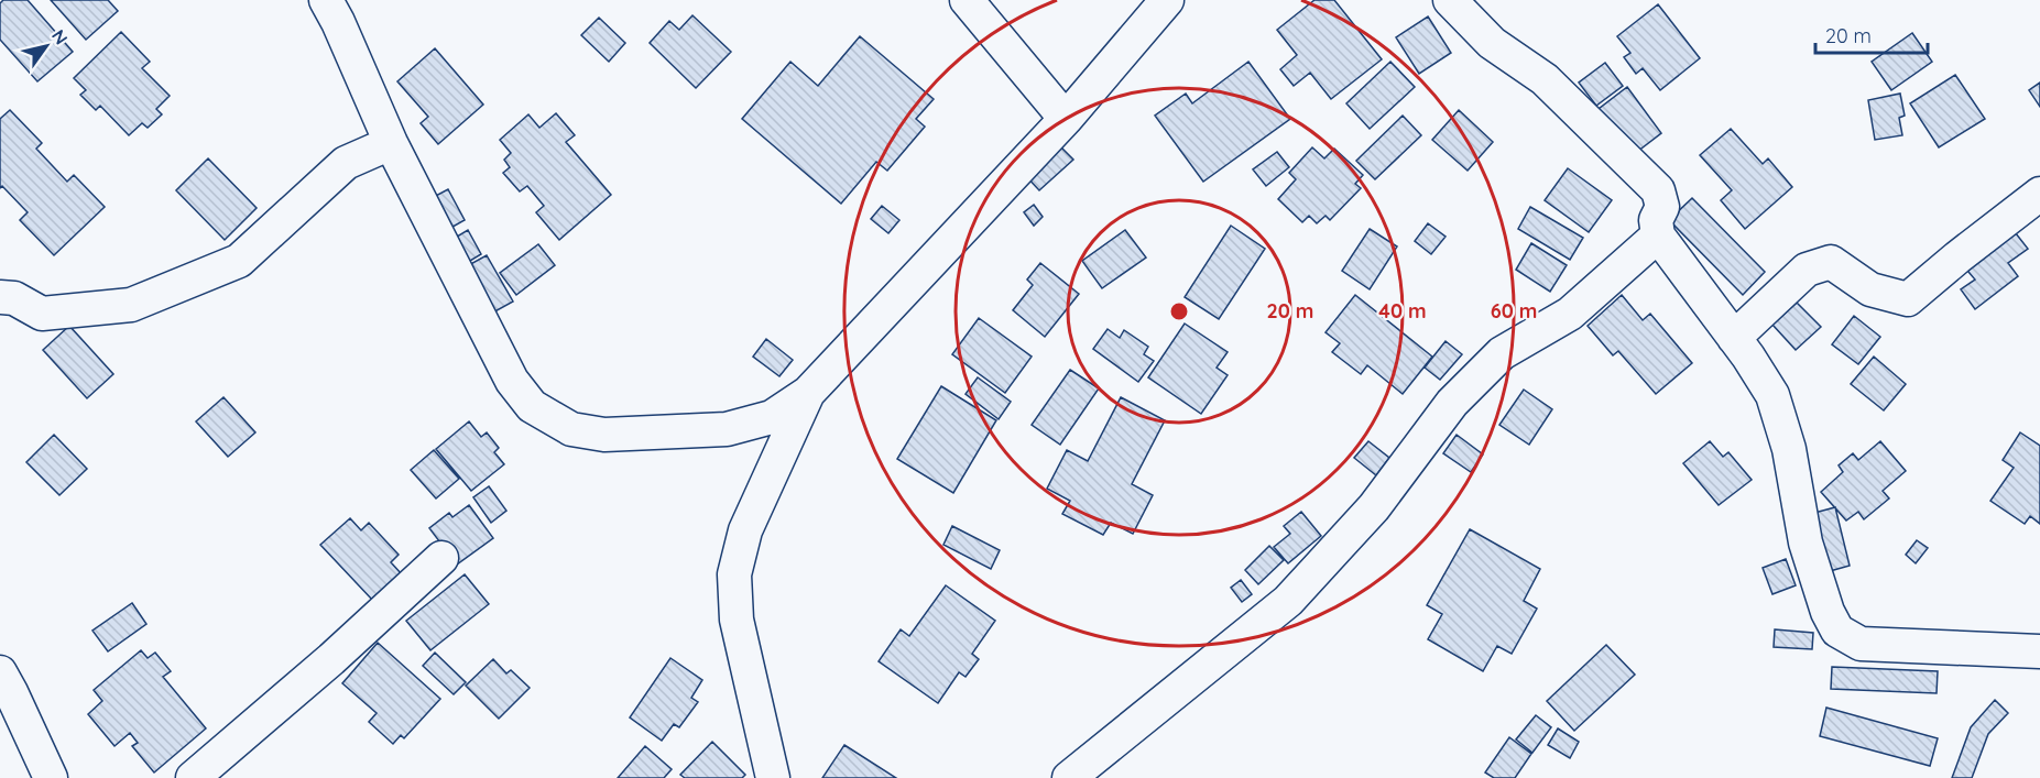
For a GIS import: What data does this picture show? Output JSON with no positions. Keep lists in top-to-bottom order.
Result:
{
  "scale_bar": "20 m",
  "north": "top right",
  "rings": ["20 m", "40 m", "60 m"]
}
